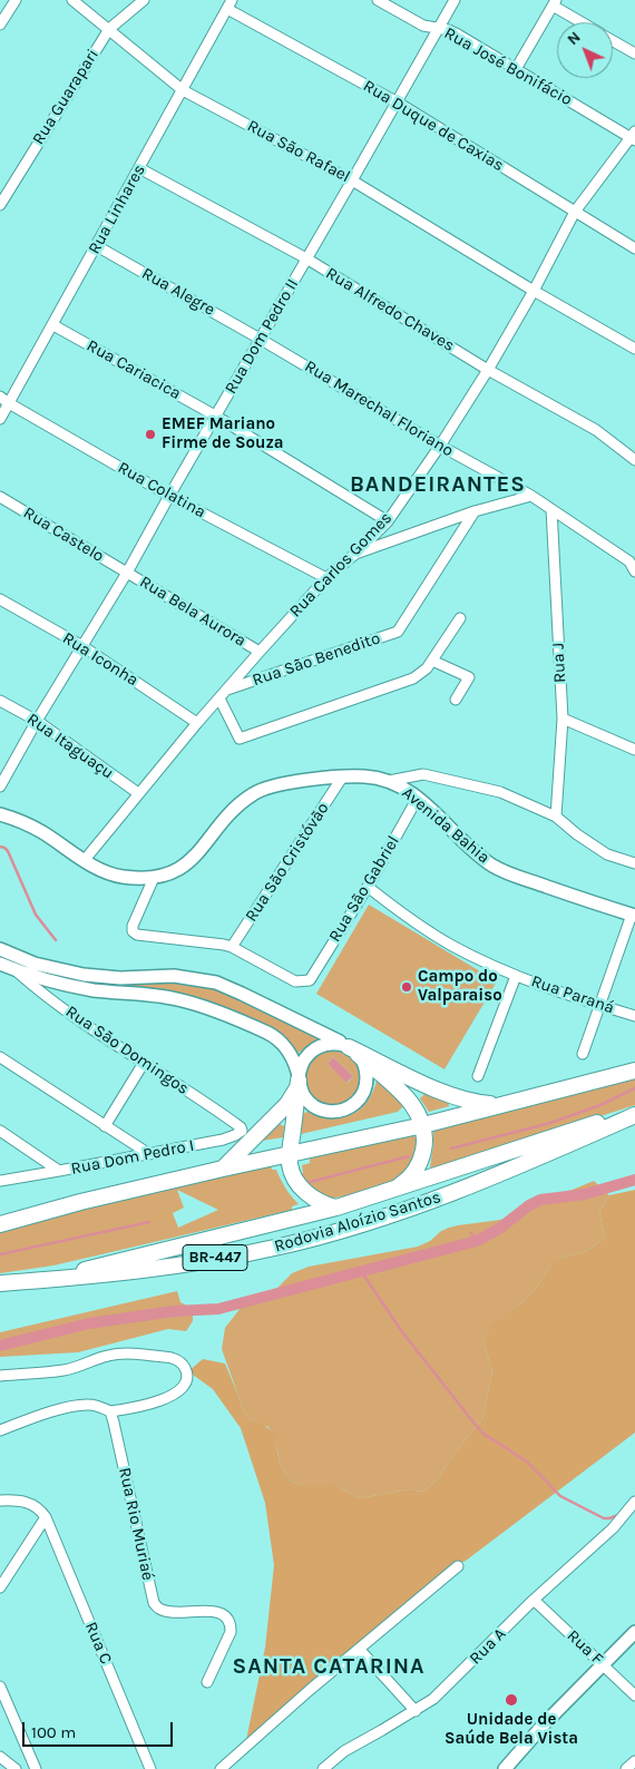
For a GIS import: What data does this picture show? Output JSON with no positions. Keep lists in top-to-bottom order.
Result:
{
  "streets": {
    "main road": ["Rodovia Aloízio Santos", "BR-447"],
    "street": [
      "Rua José Bonifácio",
      "Rua Guarapari",
      "Rua Duque de Caxias",
      "Rua São Rafael",
      "Rua Linhares",
      "Rua Alegre",
      "Rua Alfredo Chaves",
      "Rua Dom Pedro II",
      "Rua Cariacica",
      "Rua Marechal Floriano",
      "Rua Colatina",
      "Rua Castelo",
      "Rua Carlos Gomes",
      "Rua Bela Aurora",
      "Rua Iconha",
      "Rua São Benedito",
      "Rua J",
      "Rua Itaguaçu",
      "Avenida Bahia",
      "Rua São Cristóvão",
      "Rua São Gabriel",
      "Rua Paraná",
      "Rua São Domingos",
      "Rua Dom Pedro I",
      "Rua Rio Muriaé",
      "Rua C",
      "Rua A",
      "Rua F"
    ]
  },
  "crossings": [
    ["Rua José Bonifácio", "Rua Dom Pedro II"],
    ["Rua José Bonifácio", "Rua Carlos Gomes"],
    ["Rua Guarapari", "Rua São Rafael"],
    ["Rua Duque de Caxias", "Rua Linhares"],
    ["Rua Duque de Caxias", "Rua Dom Pedro II"],
    ["Rua Duque de Caxias", "Rua Carlos Gomes"],
    ["Rua São Rafael", "Rua Linhares"],
    ["Rua São Rafael", "Rua Dom Pedro II"],
    ["Rua São Rafael", "Rua Carlos Gomes"],
    ["Rua Linhares", "Rua Alegre"],
    ["Rua Linhares", "Rua Alfredo Chaves"],
    ["Rua Linhares", "Rua Cariacica"],
    ["Rua Linhares", "Rua Colatina"],
    ["Rua Alegre", "Rua Dom Pedro II"],
    ["Rua Alegre", "Rua Marechal Floriano"],
    ["Rua Alfredo Chaves", "Rua Dom Pedro II"],
    ["Rua Alfredo Chaves", "Rua Carlos Gomes"],
    ["Rua Dom Pedro II", "Rua Cariacica"],
    ["Rua Dom Pedro II", "Rua Marechal Floriano"],
    ["Rua Dom Pedro II", "Rua Colatina"],
    ["Rua Dom Pedro II", "Rua Castelo"],
    ["Rua Dom Pedro II", "Rua Bela Aurora"],
    ["Rua Dom Pedro II", "Rua Iconha"],
    ["Rua Dom Pedro II", "Rua Itaguaçu"],
    ["Rua Cariacica", "Rua Carlos Gomes"],
    ["Rua Marechal Floriano", "Rua Carlos Gomes"],
    ["Rua Marechal Floriano", "Rua J"],
    ["Rua Colatina", "Rua Carlos Gomes"],
    ["Rua Castelo", "Rua Bela Aurora"],
    ["Rua Carlos Gomes", "Rua Bela Aurora"],
    ["Rua Carlos Gomes", "Rua Iconha"],
    ["Rua Carlos Gomes", "Rua São Benedito"],
    ["Rua Carlos Gomes", "Rua Itaguaçu"],
    ["Rua Carlos Gomes", "Avenida Bahia"],
    ["Avenida Bahia", "Rua São Cristóvão"],
    ["Avenida Bahia", "Rua São Gabriel"],
    ["Rua São Cristóvão", "Rua São Gabriel"],
    ["Rua São Gabriel", "Rua Paraná"],
    ["Rua São Domingos", "Rua Dom Pedro I"],
    ["Rua A", "Rua F"]
  ],
  "districts": ["BANDEIRANTES", "SANTA CATARINA"],
  "places": ["EMEF Mariano Firme de Souza", "Campo do Valparaiso", "Unidade de Saúde Bela Vista"],
  "scale_bar": "100 m",
  "north": "top left"
}
